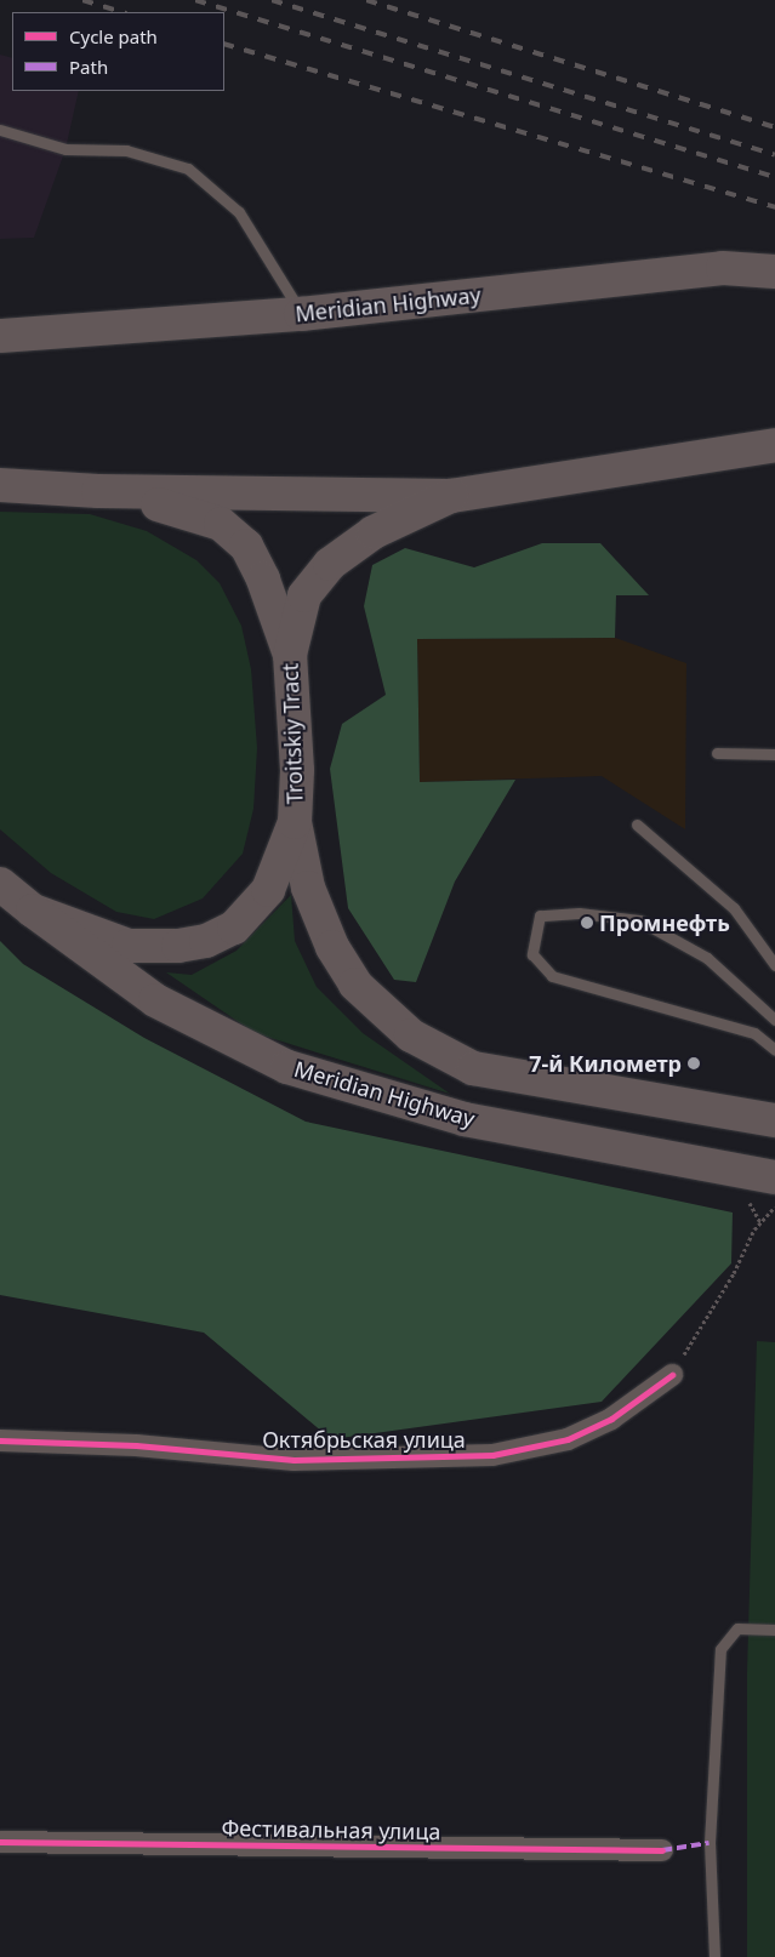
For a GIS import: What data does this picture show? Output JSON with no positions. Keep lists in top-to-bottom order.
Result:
{
  "streets": {
    "main road": ["Meridian Highway", "Troitskiy Tract"],
    "street": ["Октябрьская улица", "Фестивальная улица"]
  },
  "crossings": [
    ["Meridian Highway", "Troitskiy Tract"]
  ],
  "places": ["Промнефть", "7-й Километр"],
  "legend": ["Cycle path", "Path"]
}
